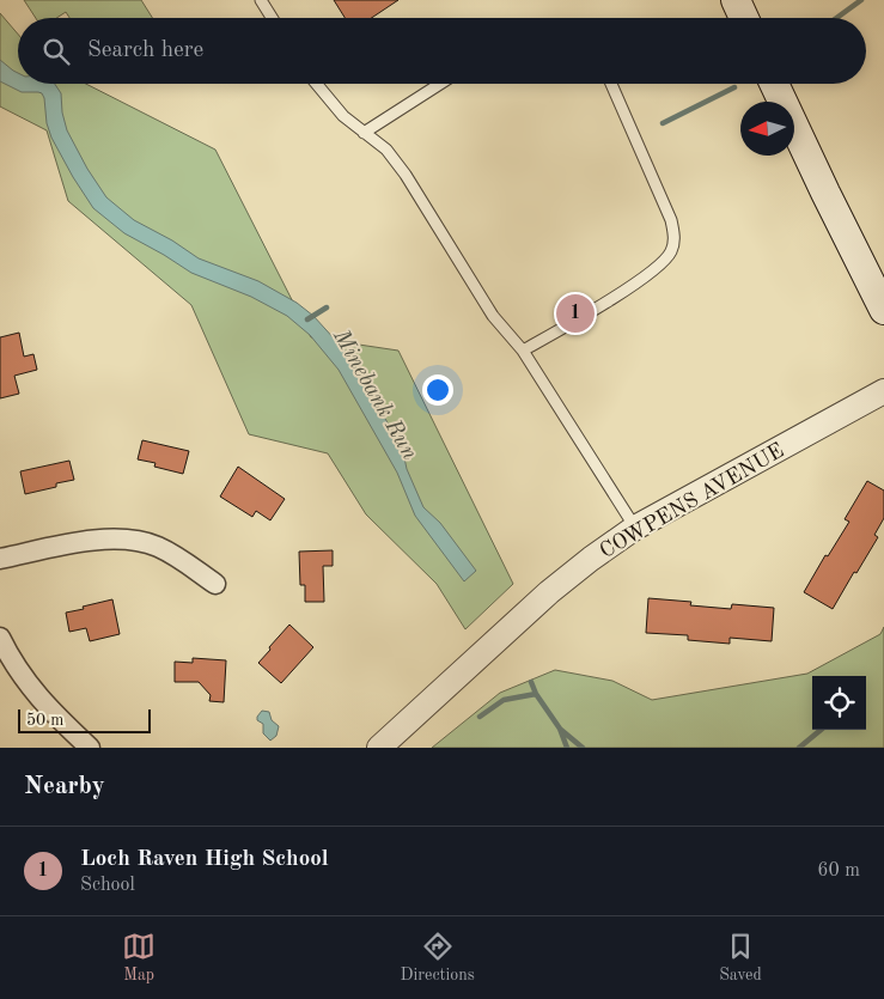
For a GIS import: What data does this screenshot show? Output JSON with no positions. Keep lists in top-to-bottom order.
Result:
{
  "streets": {
    "street": ["COWPENS AVENUE"]
  },
  "water": ["Minebank Run"],
  "scale_bar": "50 m",
  "north": "left",
  "page": {
    "search": "Search here",
    "pins": "1",
    "scale": "50 m",
    "heading": "Nearby",
    "list": [
      {
        "mark": "1",
        "name": "Loch Raven High School",
        "note": "School",
        "value": "60 m"
      }
    ],
    "nav": ["Map", "Directions", "Saved"]
  }
}
